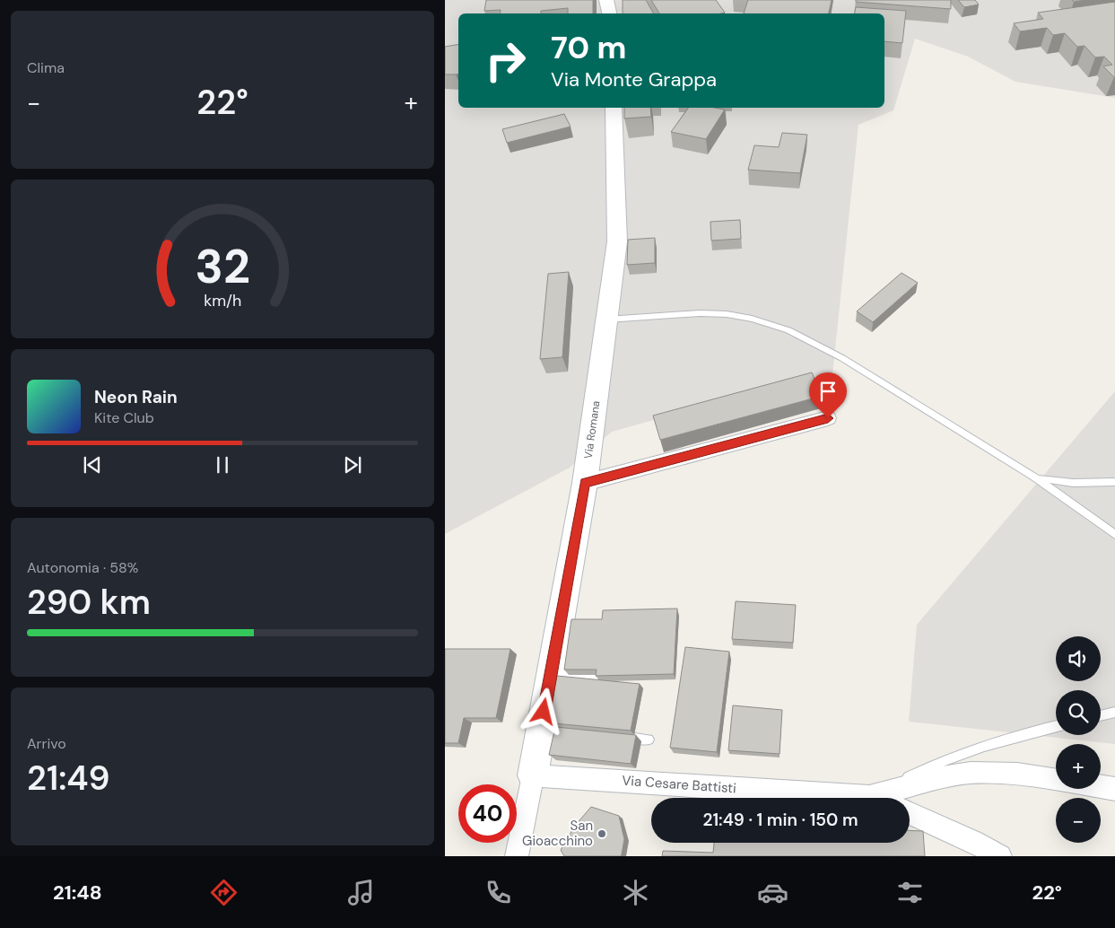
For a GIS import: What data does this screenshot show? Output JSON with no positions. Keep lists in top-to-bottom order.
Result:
{
  "streets": {
    "street": ["Via Romana", "Via Cesare Battisti"]
  },
  "crossings": [
    ["Via Romana", "Via Cesare Battisti"]
  ],
  "places": ["San Gioacchino"],
  "page": {
    "tile": [
      "Clima",
      ["Autonomia · 58%", "290 km"],
      ["Arrivo", "21:49"]
    ],
    "turn": ["70 m", "Via Monte Grappa"],
    "heat": ["−", "22°", "+"],
    "song": ["Neon Rain", "Kite Club"],
    "map_buttons": ["+", "−"],
    "limit": "40",
    "trip": "21:49 · 1 min · 150 m",
    "tabs": ["21:48", "22°"],
    "gauge": ["32", "km/h"]
  }
}
